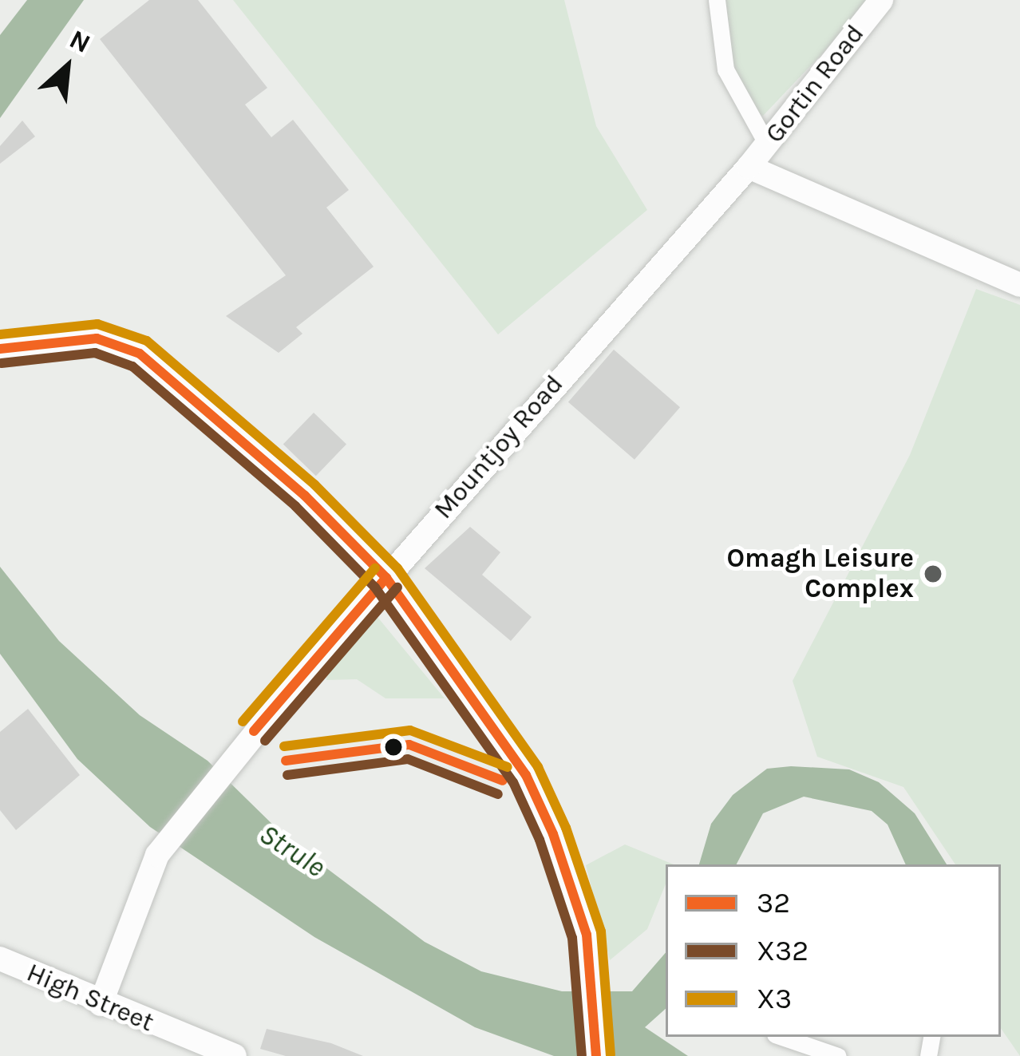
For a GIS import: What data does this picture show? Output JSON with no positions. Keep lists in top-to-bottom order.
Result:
{
  "streets": {
    "main road": ["Gortin Road", "Mountjoy Road", "High Street"]
  },
  "crossings": [
    ["Gortin Road", "Mountjoy Road"],
    ["Mountjoy Road", "High Street"]
  ],
  "water": ["Strule"],
  "places": ["Omagh Leisure Complex"],
  "lines": ["transit line X3", "transit line 32", "transit line X32"],
  "legend": ["32", "X32", "X3"],
  "north": "top right"
}
